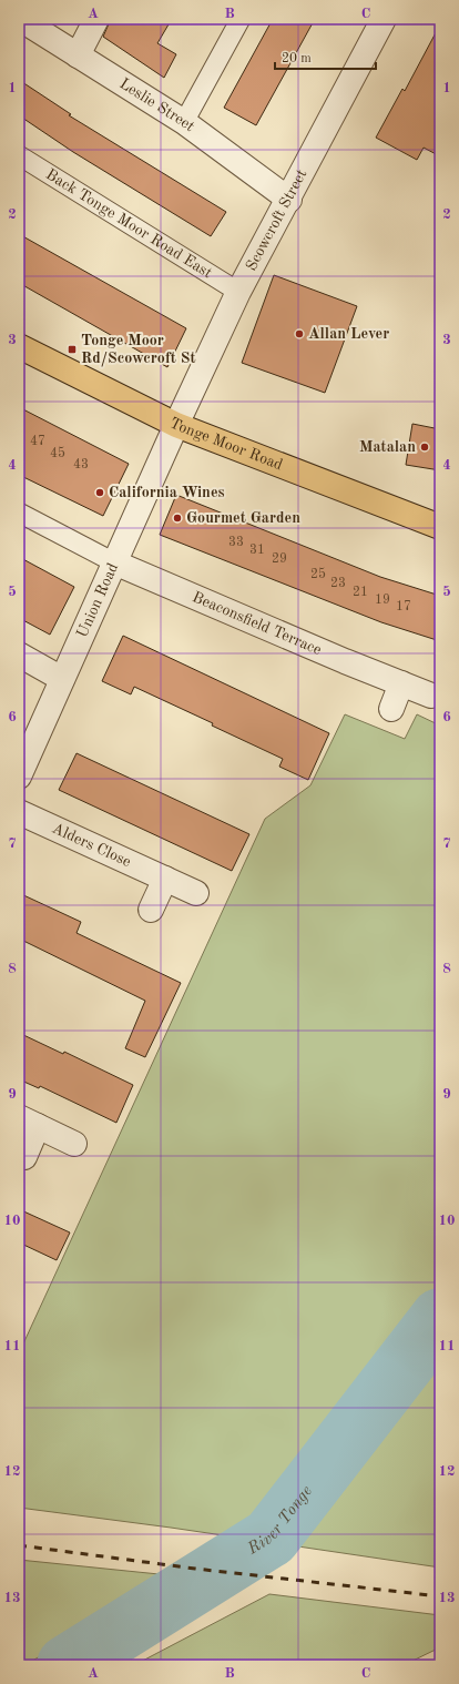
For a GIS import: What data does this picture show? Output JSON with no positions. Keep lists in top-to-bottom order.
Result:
{
  "streets": {
    "main road": ["Tonge Moor Road"],
    "street": [
      "Leslie Street",
      "Scowcroft Street",
      "Union Road",
      "Beaconsfield Terrace",
      "Alders Close"
    ],
    "lane": ["Back Tonge Moor Road East"]
  },
  "crossings": [
    ["Leslie Street", "Scowcroft Street"],
    ["Scowcroft Street", "Back Tonge Moor Road East"],
    ["Scowcroft Street", "Tonge Moor Road"],
    ["Scowcroft Street", "Union Road"],
    ["Tonge Moor Road", "Union Road"],
    ["Union Road", "Beaconsfield Terrace"]
  ],
  "water": ["River Tonge"],
  "places": {
    "other": [
      "Allan Lever",
      "Matalan",
      "California Wines",
      "Gourmet Garden"
    ],
    "transit": ["Tonge Moor Rd/Scowcroft St"]
  },
  "house_numbers": [
    "47",
    "45",
    "43",
    "33",
    "31",
    "29",
    "25",
    "23",
    "21",
    "19",
    "17"
  ],
  "scale_bar": "20 m",
  "grid": {
    "columns": ["A", "B", "C"],
    "rows": [
      "1",
      "2",
      "3",
      "4",
      "5",
      "6",
      "7",
      "8",
      "9",
      "10",
      "11",
      "12",
      "13"
    ]
  }
}
